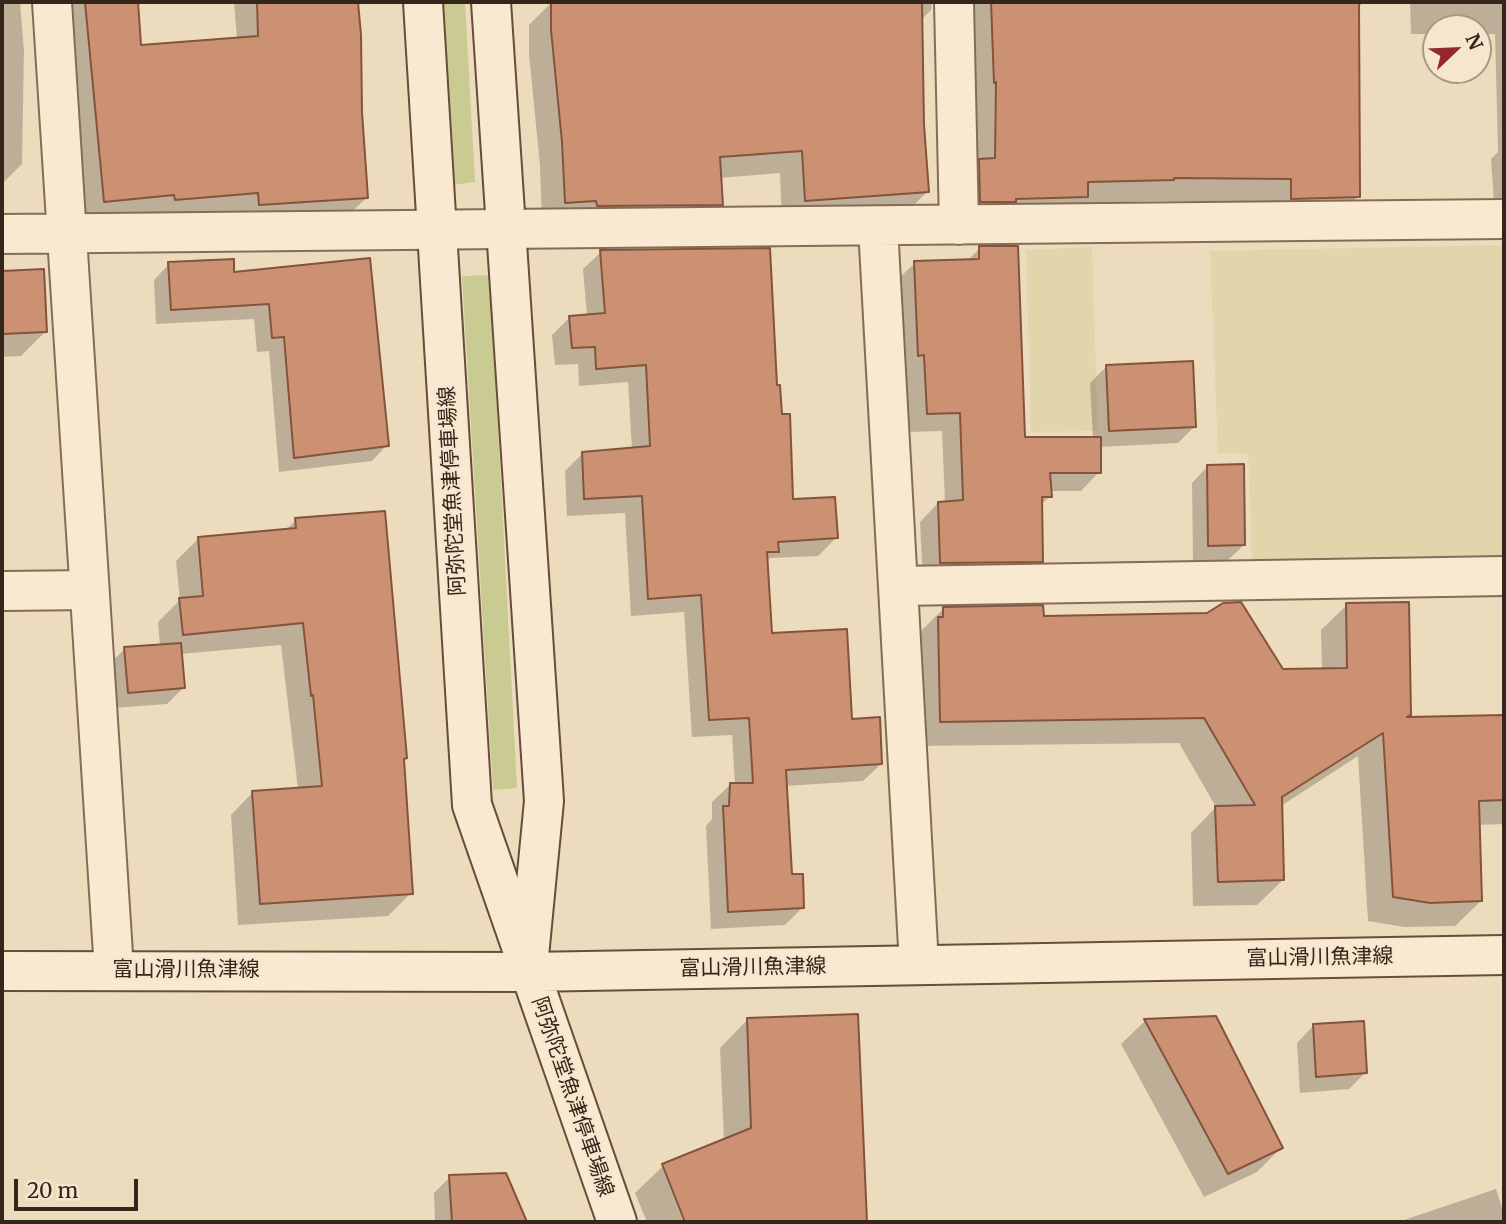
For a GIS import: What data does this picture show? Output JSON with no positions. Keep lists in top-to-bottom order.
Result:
{
  "streets": {
    "street": ["阿弥陀堂魚津停車場線", "富山滑川魚津線"]
  },
  "crossings": [
    ["阿弥陀堂魚津停車場線", "富山滑川魚津線"]
  ],
  "scale_bar": "20 m",
  "north": "top right"
}
